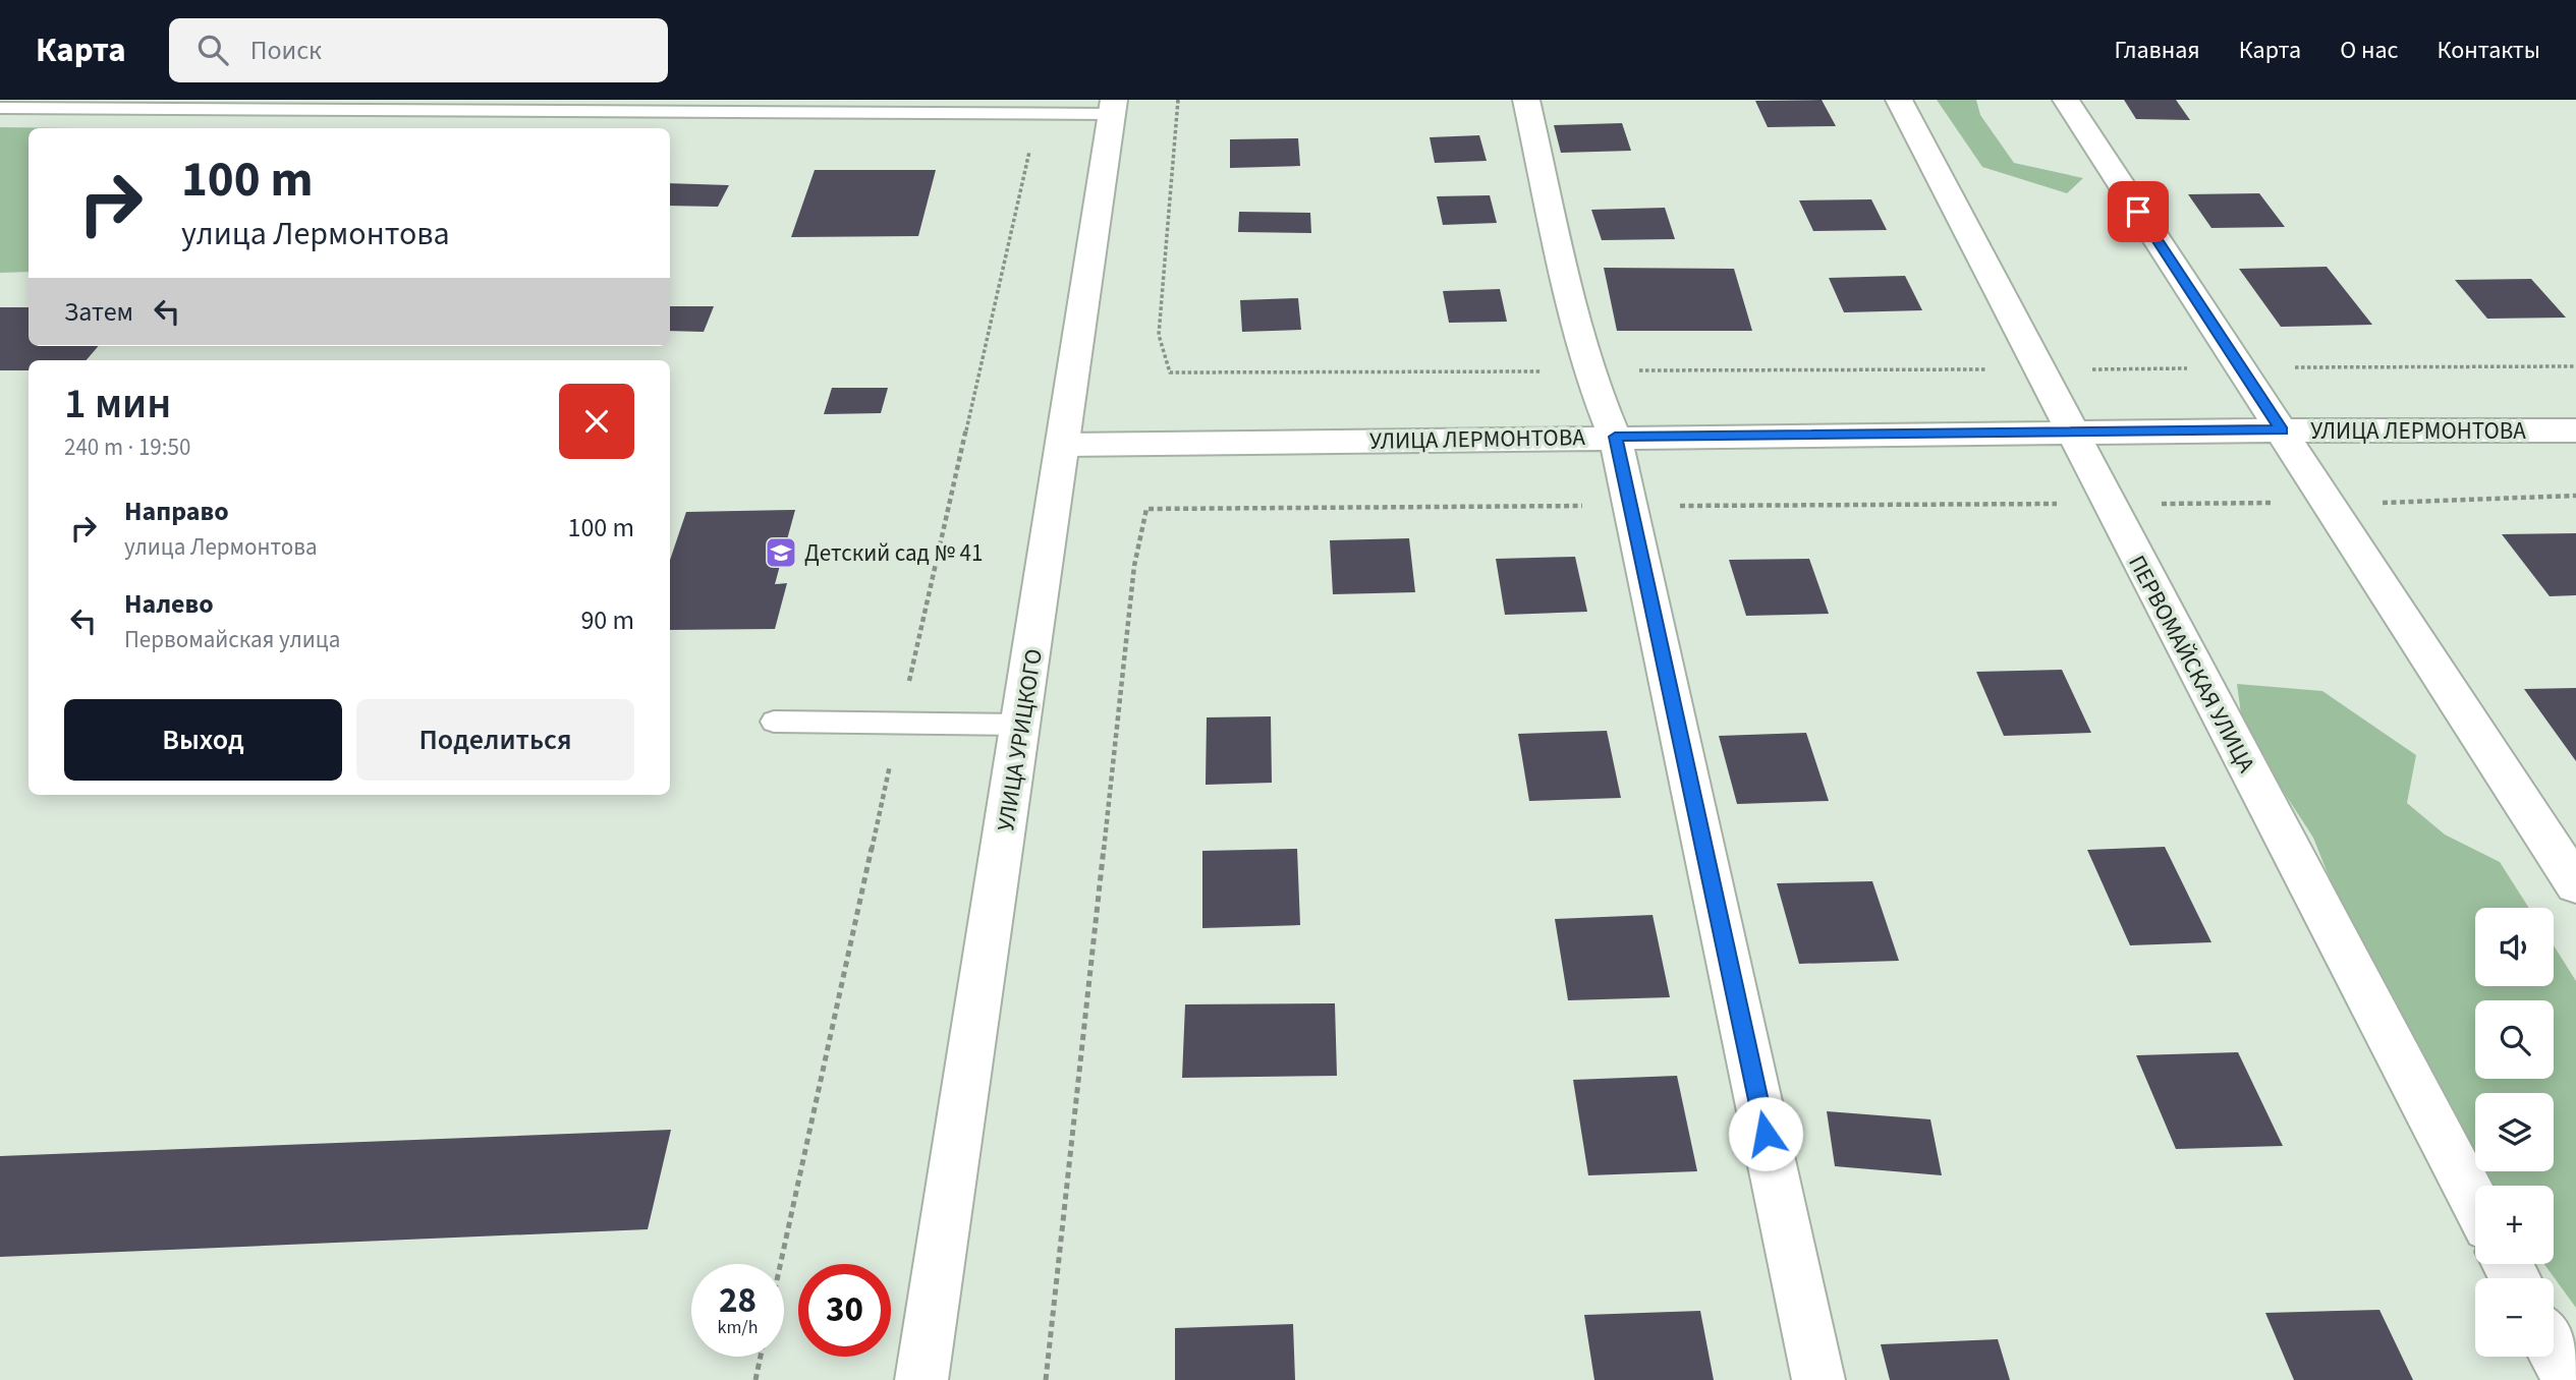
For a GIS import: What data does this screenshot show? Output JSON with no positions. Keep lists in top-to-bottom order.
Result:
{
  "streets": {
    "street": ["УЛИЦА ЛЕРМОНТОВА", "ПЕРВОМАЙСКАЯ УЛИЦА", "УЛИЦА УРИЦКОГО"]
  },
  "crossings": [
    ["УЛИЦА ЛЕРМОНТОВА", "ПЕРВОМАЙСКАЯ УЛИЦА"],
    ["УЛИЦА ЛЕРМОНТОВА", "УЛИЦА УРИЦКОГО"]
  ],
  "places": {
    "school or university": ["Детский сад № 41"]
  },
  "page": {
    "header": "Карта",
    "search": "Поиск",
    "nav": [
      "Главная",
      "Карта",
      "О нас",
      "Контакты"
    ],
    "turn": ["100 m", "улица Лермонтова"],
    "then": "Затем",
    "heading": ["1 мин", "240 m · 19:50"],
    "list": [
      {
        "name": "Направо",
        "note": "улица Лермонтова",
        "value": "100 m"
      },
      {
        "name": "Налево",
        "note": "Первомайская улица",
        "value": "90 m"
      }
    ],
    "buttons": ["Выход", "Поделиться"],
    "map_buttons": ["+", "−"],
    "speed": "28 km/h",
    "limit": "30"
  }
}
